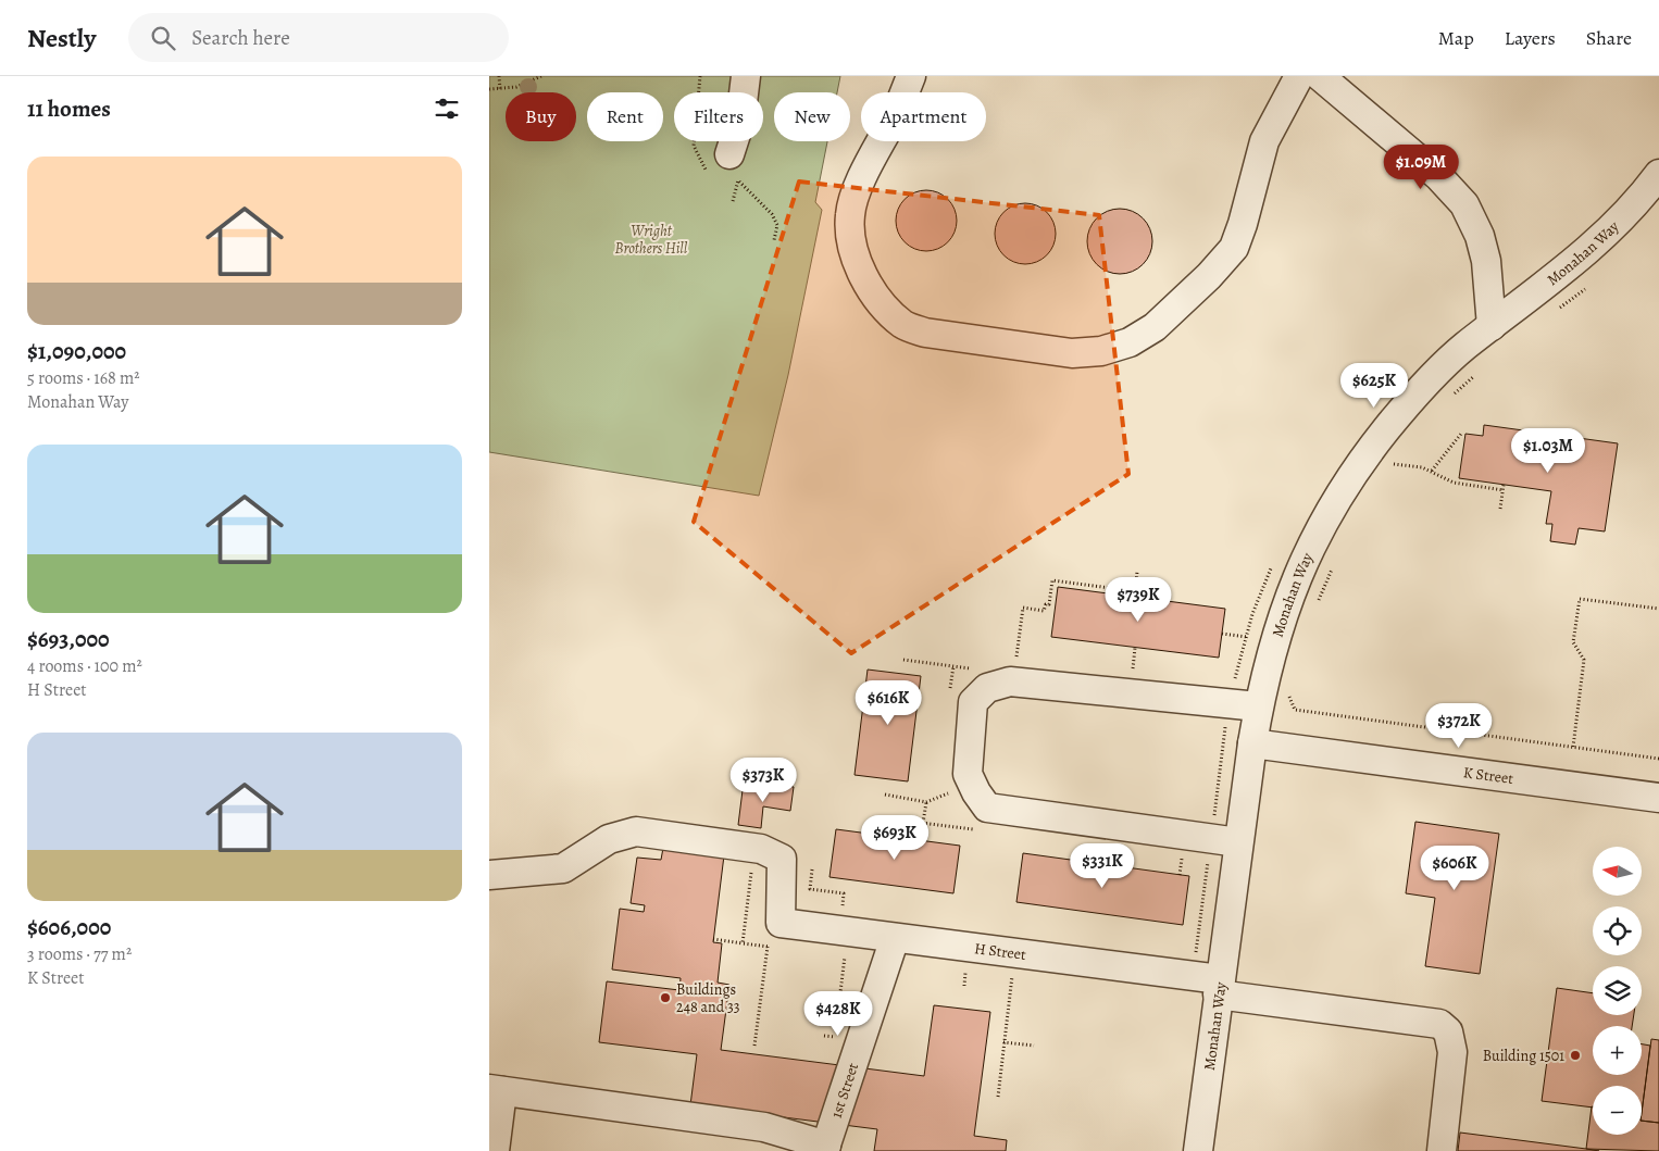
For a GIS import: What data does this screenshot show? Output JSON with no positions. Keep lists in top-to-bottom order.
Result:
{
  "streets": {
    "street": [
      "Monahan Way",
      "K Street",
      "H Street",
      "1st Street"
    ]
  },
  "crossings": [
    ["Monahan Way", "K Street"],
    ["Monahan Way", "H Street"],
    ["H Street", "1st Street"]
  ],
  "parks": ["Wright Brothers Hill"],
  "places": ["Buildings 248 and 33", "Building 1501"],
  "north": "left",
  "page": {
    "header": "Nestly",
    "search": "Search here",
    "nav": ["Map", "Layers", "Share"],
    "heading": "11 homes",
    "chip": [
      "Buy",
      "Rent",
      "Filters",
      "New",
      "Apartment"
    ],
    "list": [
      {
        "name": "$1,090,000",
        "note": "5 rooms · 168 m² · Monahan Way"
      },
      {
        "name": "$693,000",
        "note": "4 rooms · 100 m² · H Street"
      },
      {
        "name": "$606,000",
        "note": "3 rooms · 77 m² · K Street"
      }
    ],
    "price": [
      "$1.09M",
      "$625K",
      "$1.03M",
      "$739K",
      "$616K",
      "$372K",
      "$373K",
      "$693K",
      "$331K",
      "$606K",
      "$428K"
    ],
    "map_buttons": ["+", "−"]
  }
}
